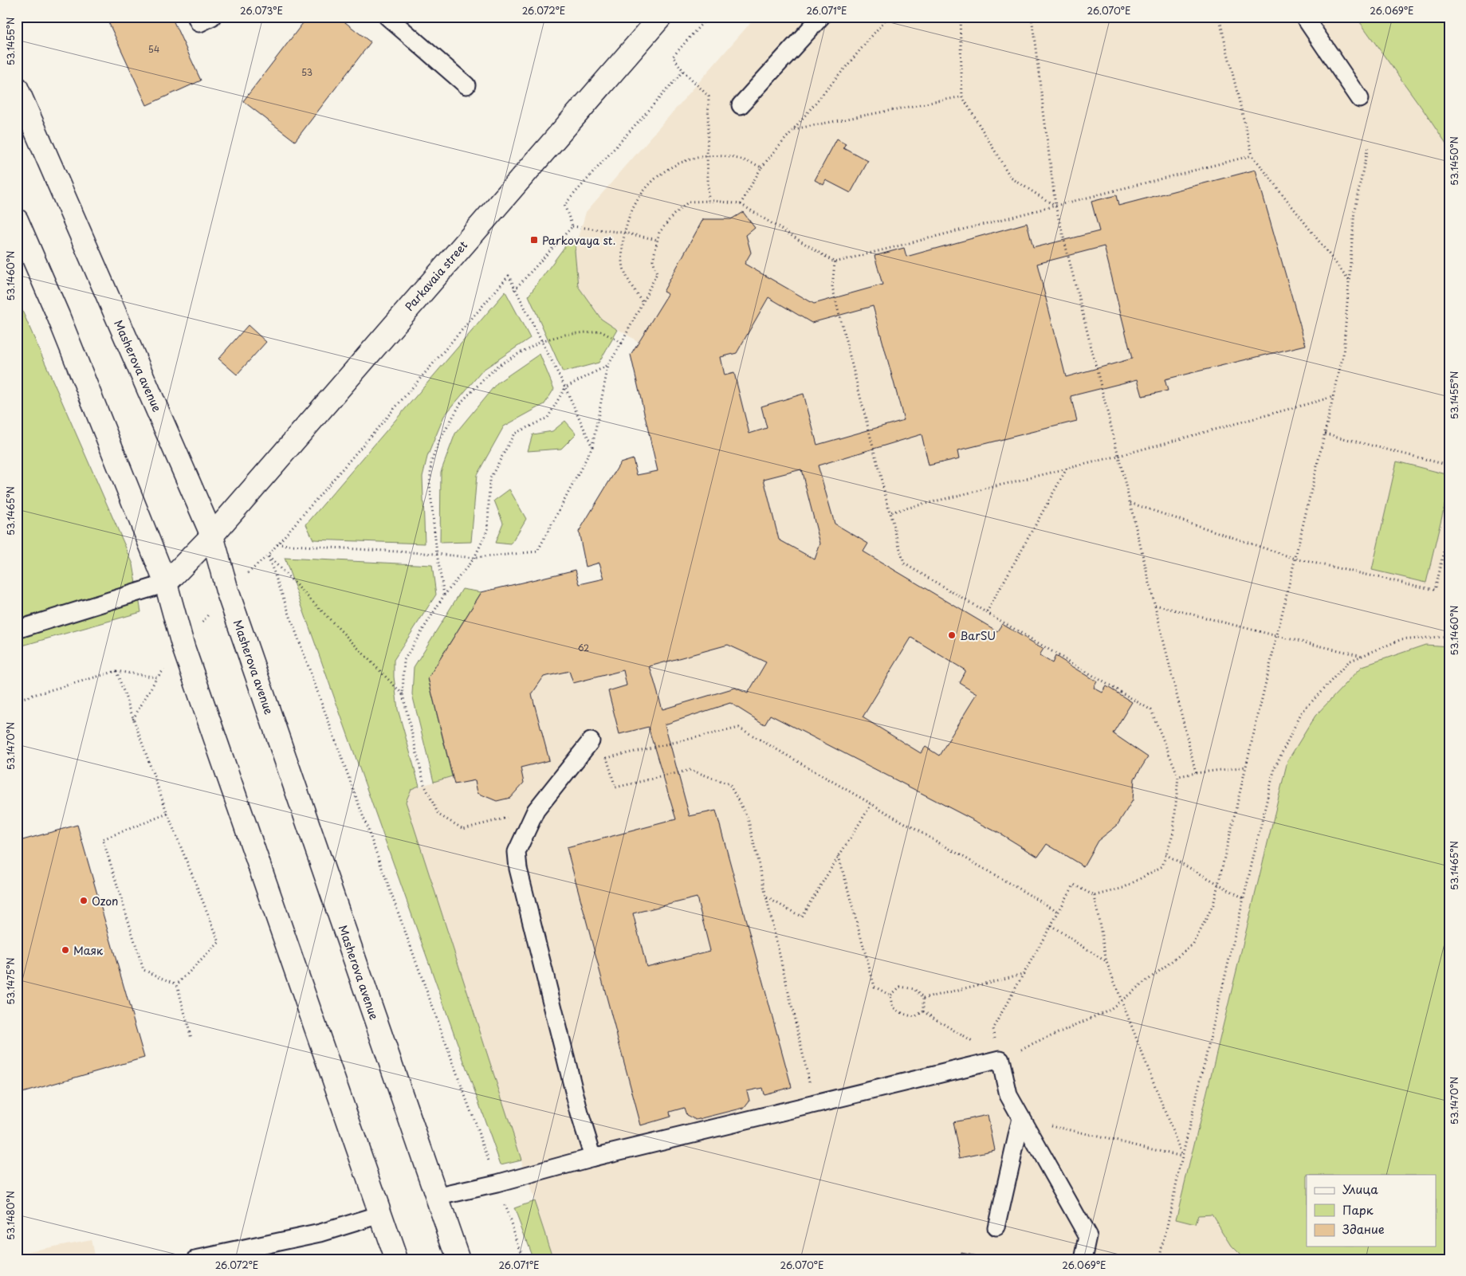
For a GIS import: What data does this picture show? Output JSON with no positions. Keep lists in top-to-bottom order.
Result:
{
  "streets": {
    "main road": ["Parkavaia street", "Masherova avenue"]
  },
  "crossings": [
    ["Parkavaia street", "Masherova avenue"]
  ],
  "places": {
    "transit": ["Parkovaya st."],
    "other": ["BarSU", "Ozon", "Маяк"]
  },
  "house_numbers": ["54", "53", "62"],
  "legend": ["Улица", "Парк", "Здание"],
  "coordinates": [
    "26.073°E",
    "26.072°E",
    "26.071°E",
    "26.070°E",
    "26.069°E",
    "53.1455°N",
    "53.1450°N",
    "53.1460°N",
    "53.1465°N",
    "53.1470°N",
    "53.1475°N",
    "53.1480°N"
  ]
}
